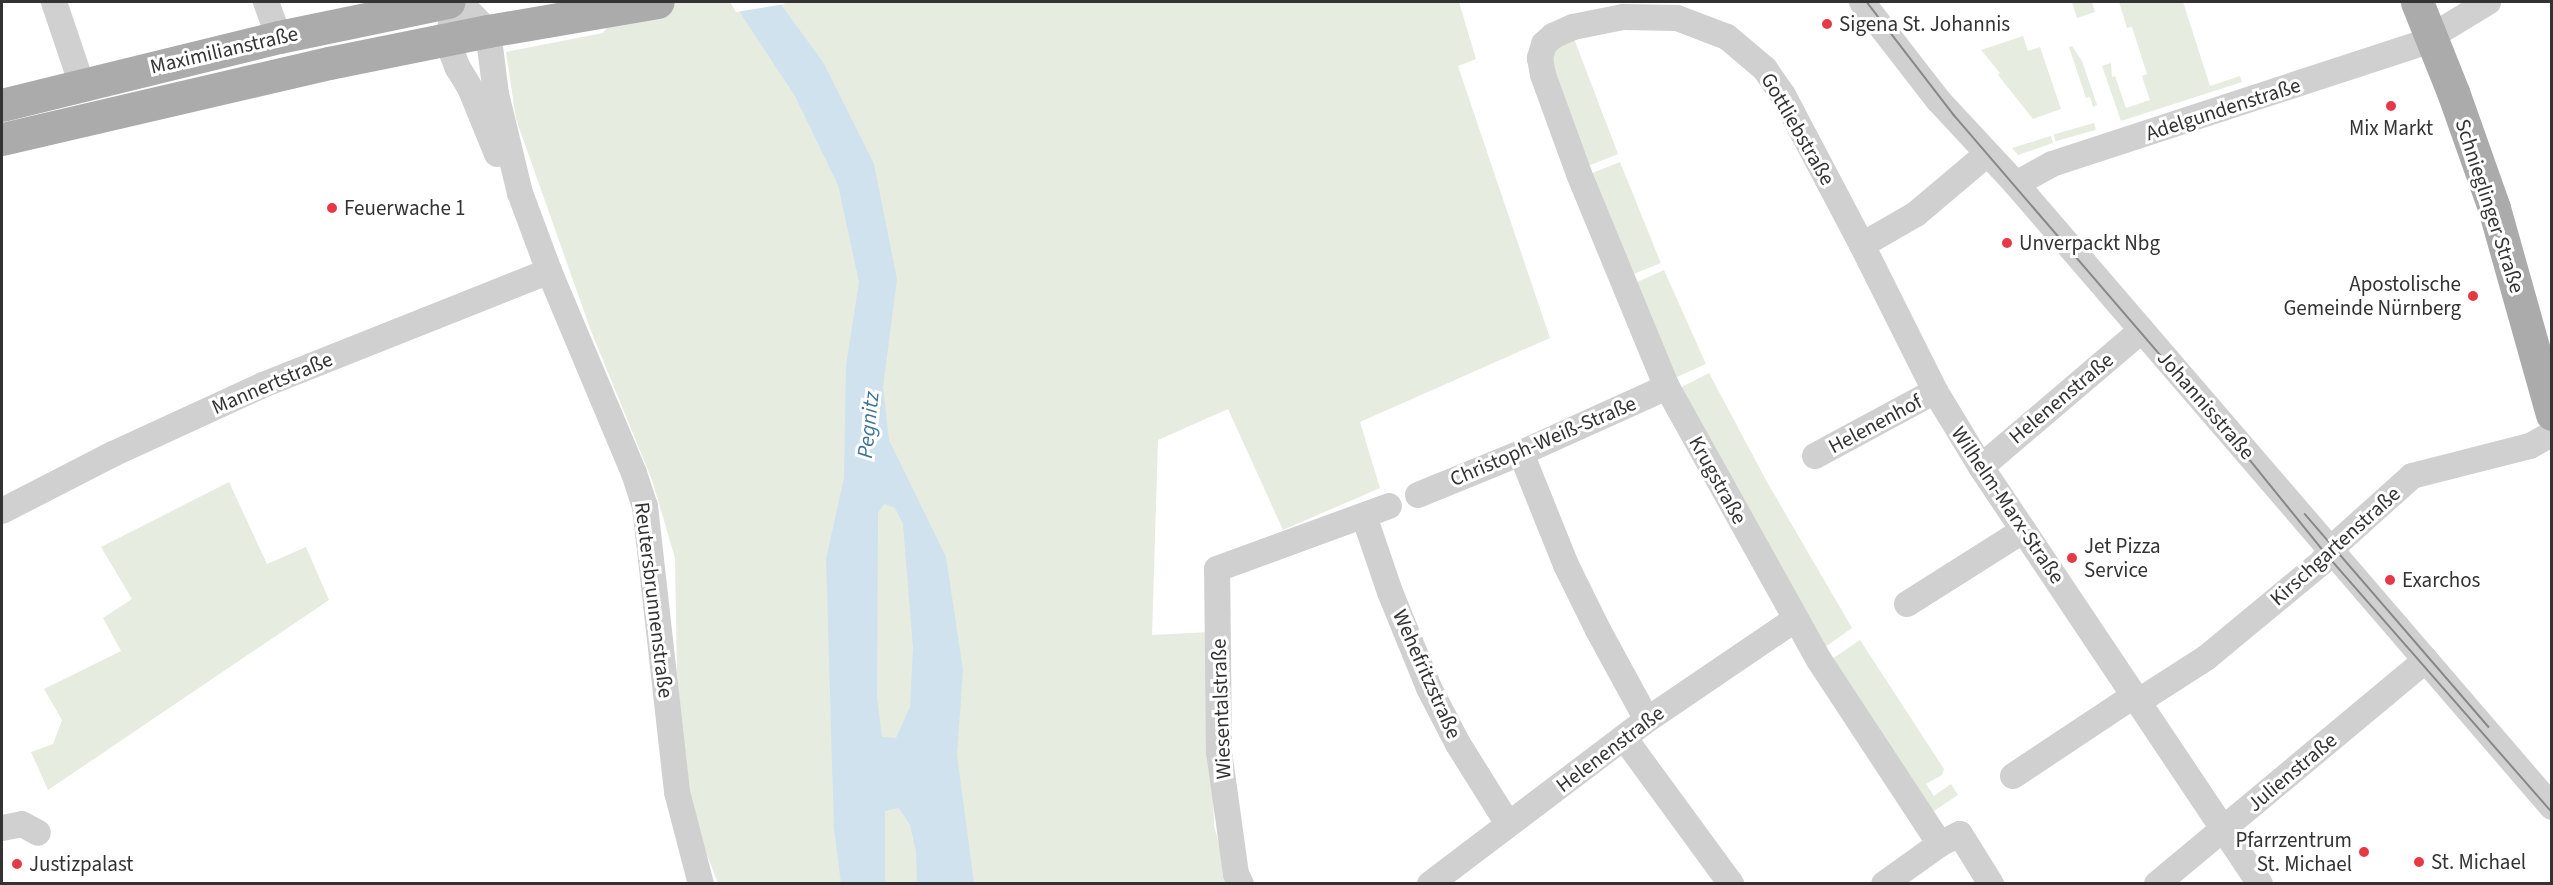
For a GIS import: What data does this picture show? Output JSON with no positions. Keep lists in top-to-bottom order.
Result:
{
  "streets": {
    "main road": ["Maximilianstraße", "Schnieglinger Straße"],
    "street": [
      "Adelgundenstraße",
      "Gottliebstraße",
      "Mannertstraße",
      "Helenenstraße",
      "Johannisstraße",
      "Helenenhof",
      "Christoph-Weiß-Straße",
      "Krugstraße",
      "Wilhelm-Marx-Straße",
      "Kirschgartenstraße",
      "Reutersbrunnenstraße",
      "Wehefritzstraße",
      "Wiesentalstraße",
      "Julienstraße"
    ]
  },
  "crossings": [
    ["Maximilianstraße", "Reutersbrunnenstraße"],
    ["Adelgundenstraße", "Schnieglinger Straße"],
    ["Adelgundenstraße", "Johannisstraße"],
    ["Gottliebstraße", "Krugstraße"],
    ["Gottliebstraße", "Wilhelm-Marx-Straße"],
    ["Mannertstraße", "Reutersbrunnenstraße"],
    ["Helenenstraße", "Johannisstraße"],
    ["Helenenstraße", "Krugstraße"],
    ["Helenenstraße", "Wilhelm-Marx-Straße"],
    ["Helenenstraße", "Wehefritzstraße"],
    ["Johannisstraße", "Kirschgartenstraße"],
    ["Johannisstraße", "Julienstraße"],
    ["Helenenhof", "Wilhelm-Marx-Straße"],
    ["Christoph-Weiß-Straße", "Krugstraße"],
    ["Wilhelm-Marx-Straße", "Kirschgartenstraße"],
    ["Wilhelm-Marx-Straße", "Julienstraße"],
    ["Wehefritzstraße", "Wiesentalstraße"]
  ],
  "water": ["Pegnitz"],
  "places": [
    "Sigena St. Johannis",
    "Mix Markt",
    "Feuerwache 1",
    "Unverpackt Nbg",
    "Apostolische Gemeinde Nürnberg",
    "Jet Pizza Service",
    "Exarchos",
    "Pfarrzentrum St. Michael",
    "St. Michael",
    "Justizpalast"
  ]
}
